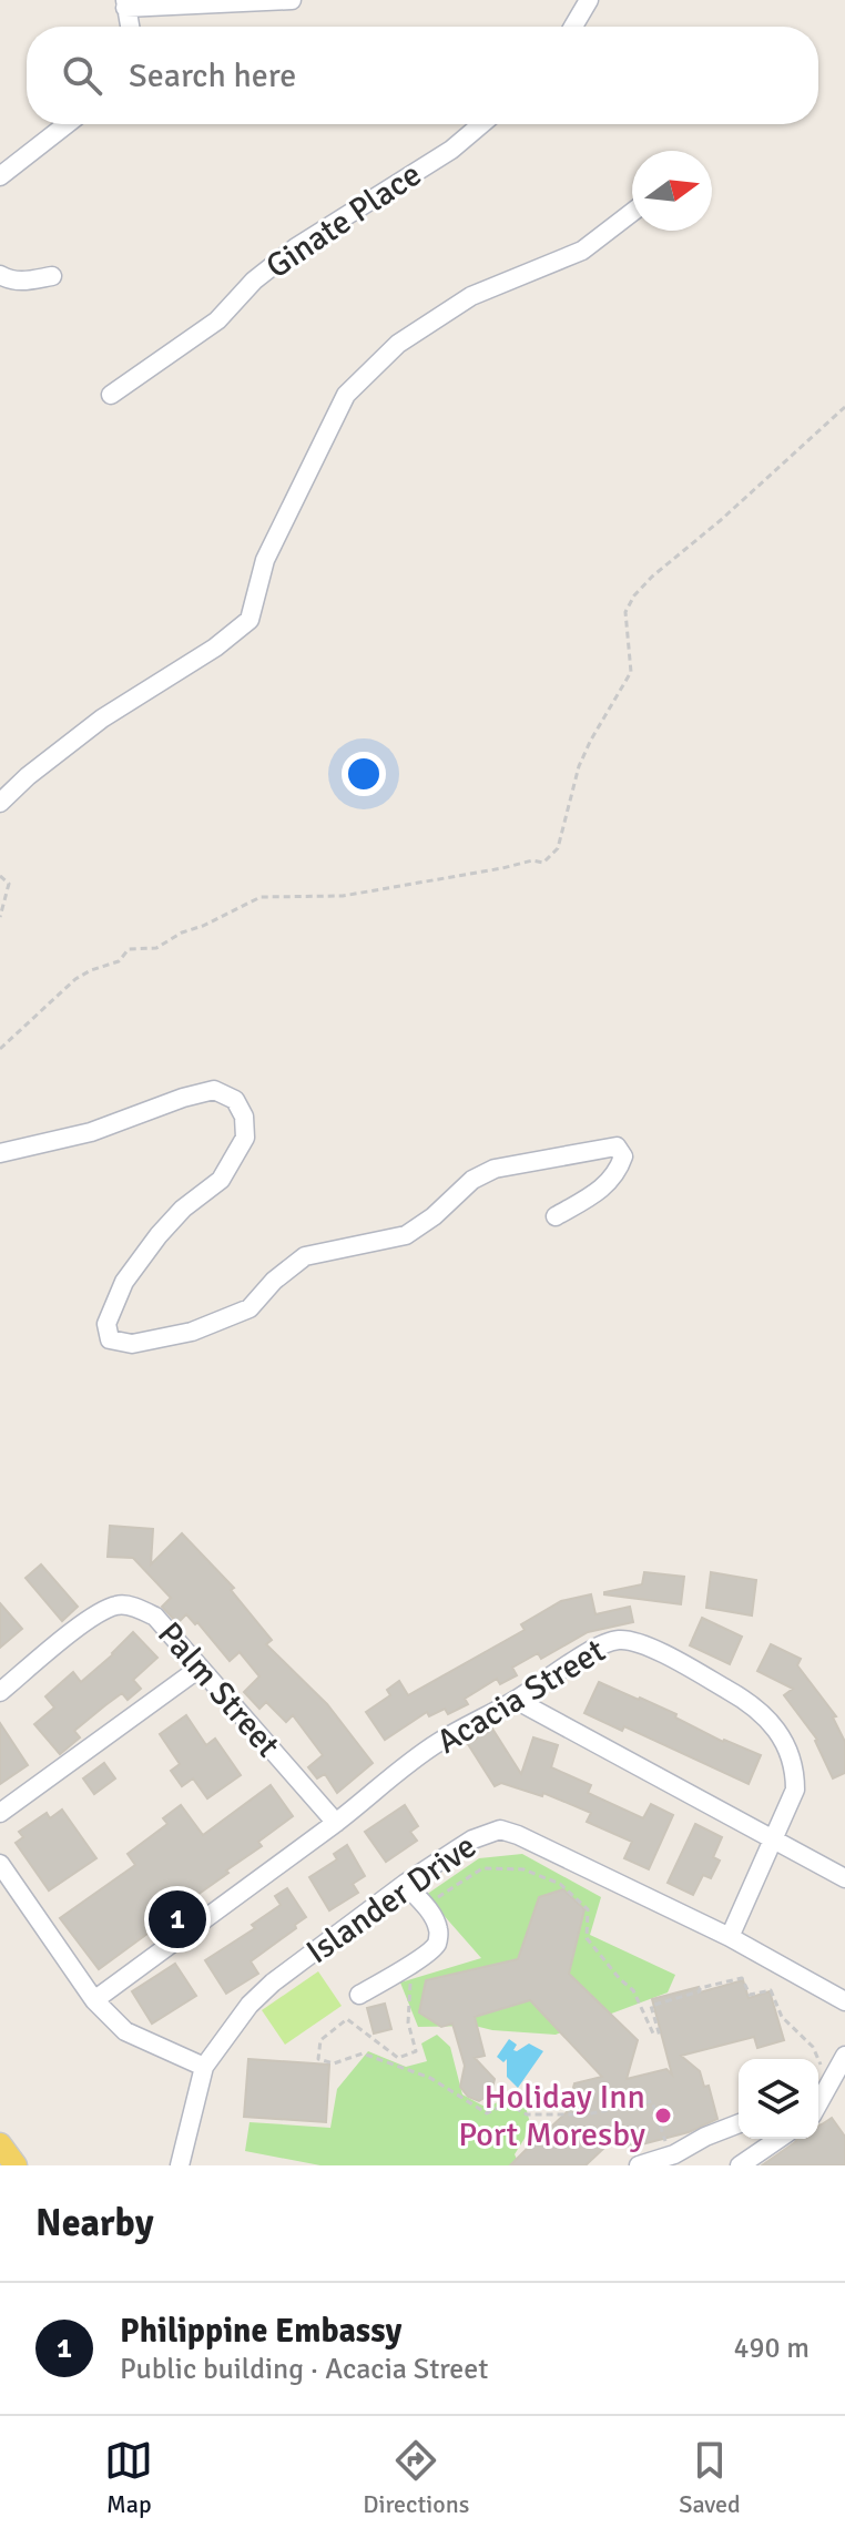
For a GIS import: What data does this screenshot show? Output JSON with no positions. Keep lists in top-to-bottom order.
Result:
{
  "streets": {
    "street": [
      "Ginate Place",
      "Palm Street",
      "Acacia Street",
      "Islander Drive"
    ]
  },
  "crossings": [
    ["Palm Street", "Acacia Street"],
    ["Acacia Street", "Islander Drive"]
  ],
  "places": ["Holiday Inn Port Moresby"],
  "north": "right",
  "page": {
    "search": "Search here",
    "pins": "1",
    "heading": "Nearby",
    "list": [
      {
        "mark": "1",
        "name": "Philippine Embassy",
        "note": "Public building · Acacia Street",
        "value": "490 m"
      }
    ],
    "nav": ["Map", "Directions", "Saved"]
  }
}
